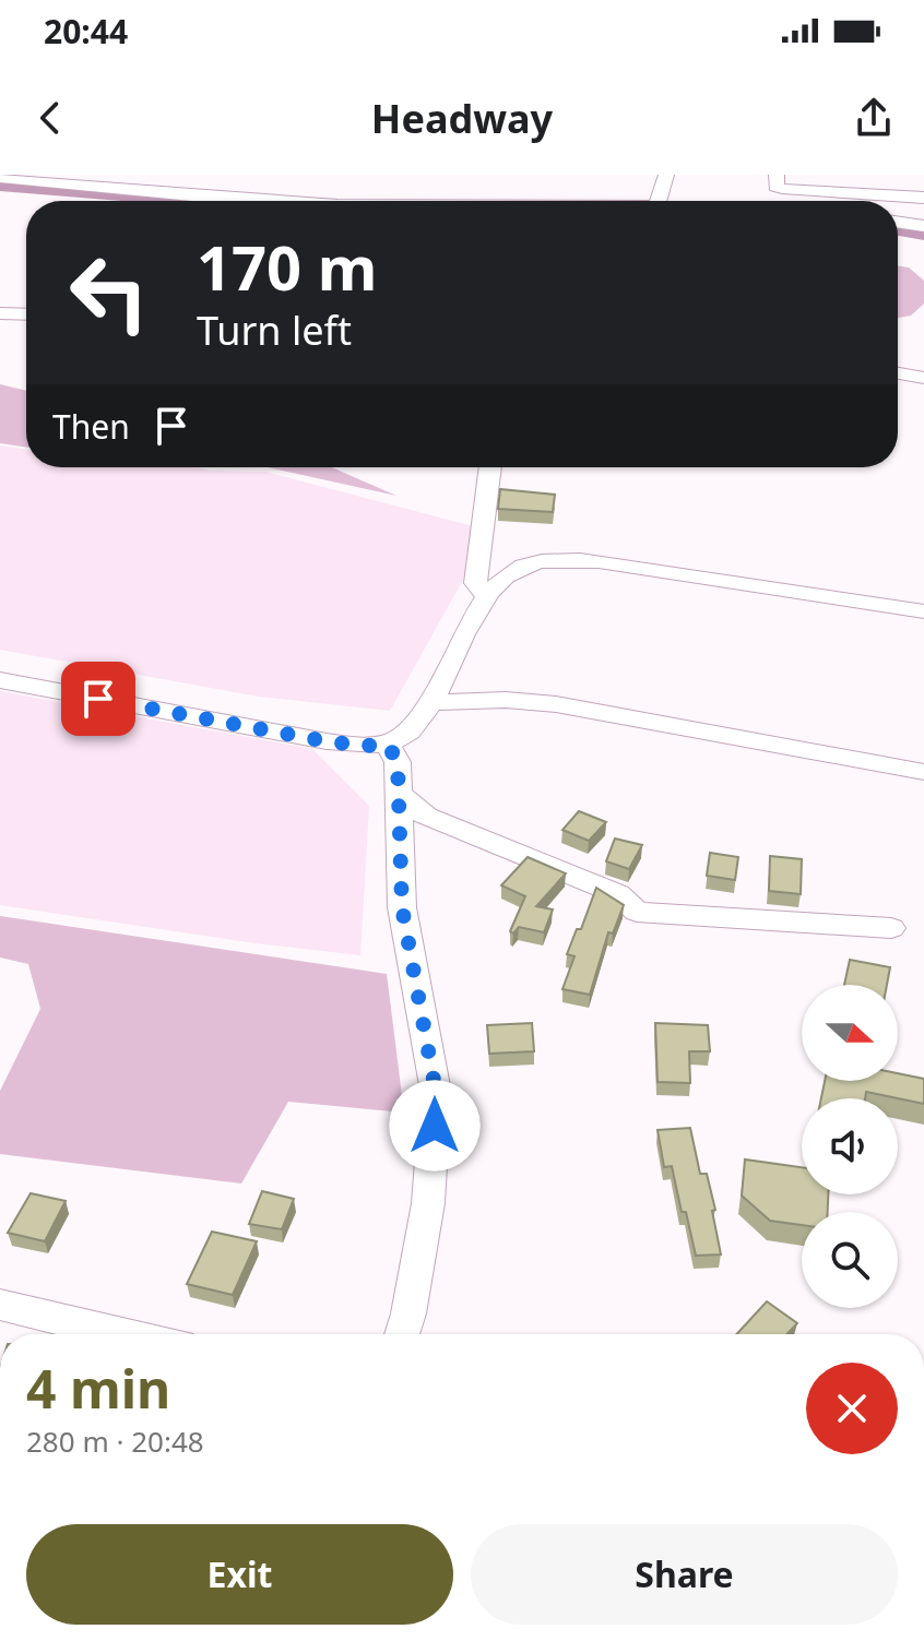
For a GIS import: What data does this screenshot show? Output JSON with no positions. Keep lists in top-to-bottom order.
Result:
{
  "north": "right",
  "page": {
    "status": "20:44",
    "header": "Headway",
    "turn": ["170 m", "Turn left"],
    "then": "Then",
    "heading": ["4 min", "280 m · 20:48"],
    "buttons": ["Exit", "Share"]
  }
}
